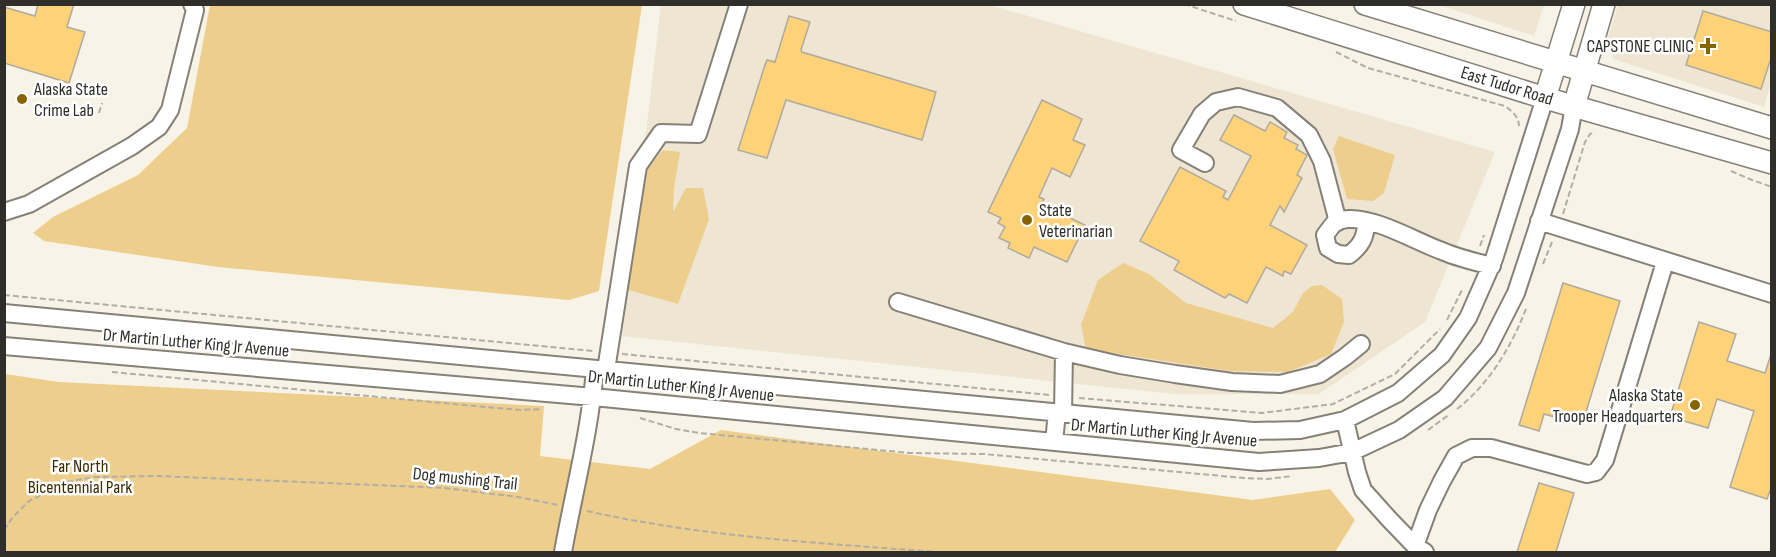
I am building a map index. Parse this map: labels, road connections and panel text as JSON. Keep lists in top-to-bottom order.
{
  "streets": {
    "main road": ["East Tudor Road"],
    "street": ["Dr Martin Luther King Jr Avenue"],
    "path": ["Dog mushing Trail"]
  },
  "crossings": [
    ["East Tudor Road", "Dr Martin Luther King Jr Avenue"]
  ],
  "parks": ["Far North Bicentennial Park"],
  "places": {
    "health": ["CAPSTONE CLINIC"],
    "other": ["Alaska State Crime Lab", "State Veterinarian", "Alaska State Trooper Headquarters"]
  }
}
